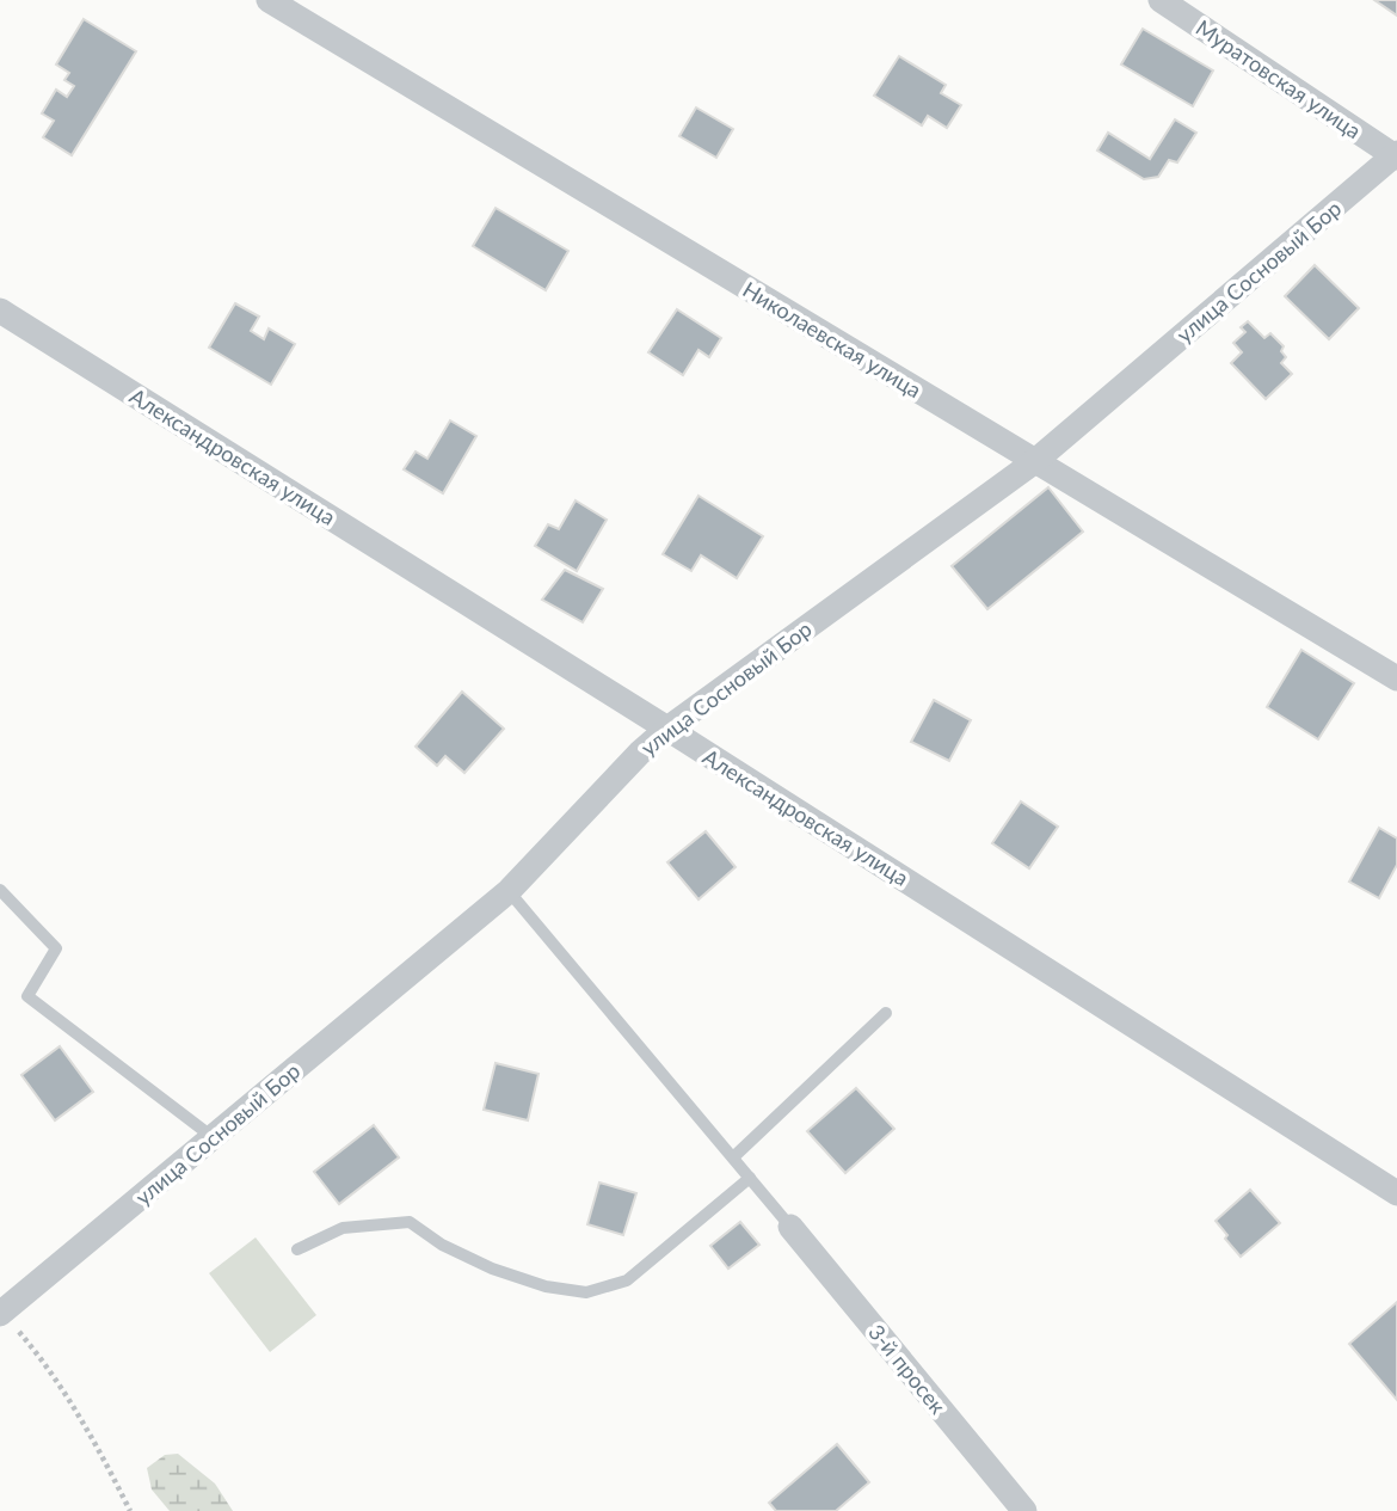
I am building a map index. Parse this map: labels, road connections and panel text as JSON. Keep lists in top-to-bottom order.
{
  "streets": {
    "street": [
      "Муратовская улица",
      "улица Сосновый Бор",
      "Николаевская улица",
      "Александровская улица",
      "3-й просек"
    ]
  },
  "crossings": [
    ["Муратовская улица", "улица Сосновый Бор"],
    ["улица Сосновый Бор", "Николаевская улица"],
    ["улица Сосновый Бор", "Александровская улица"]
  ]
}
